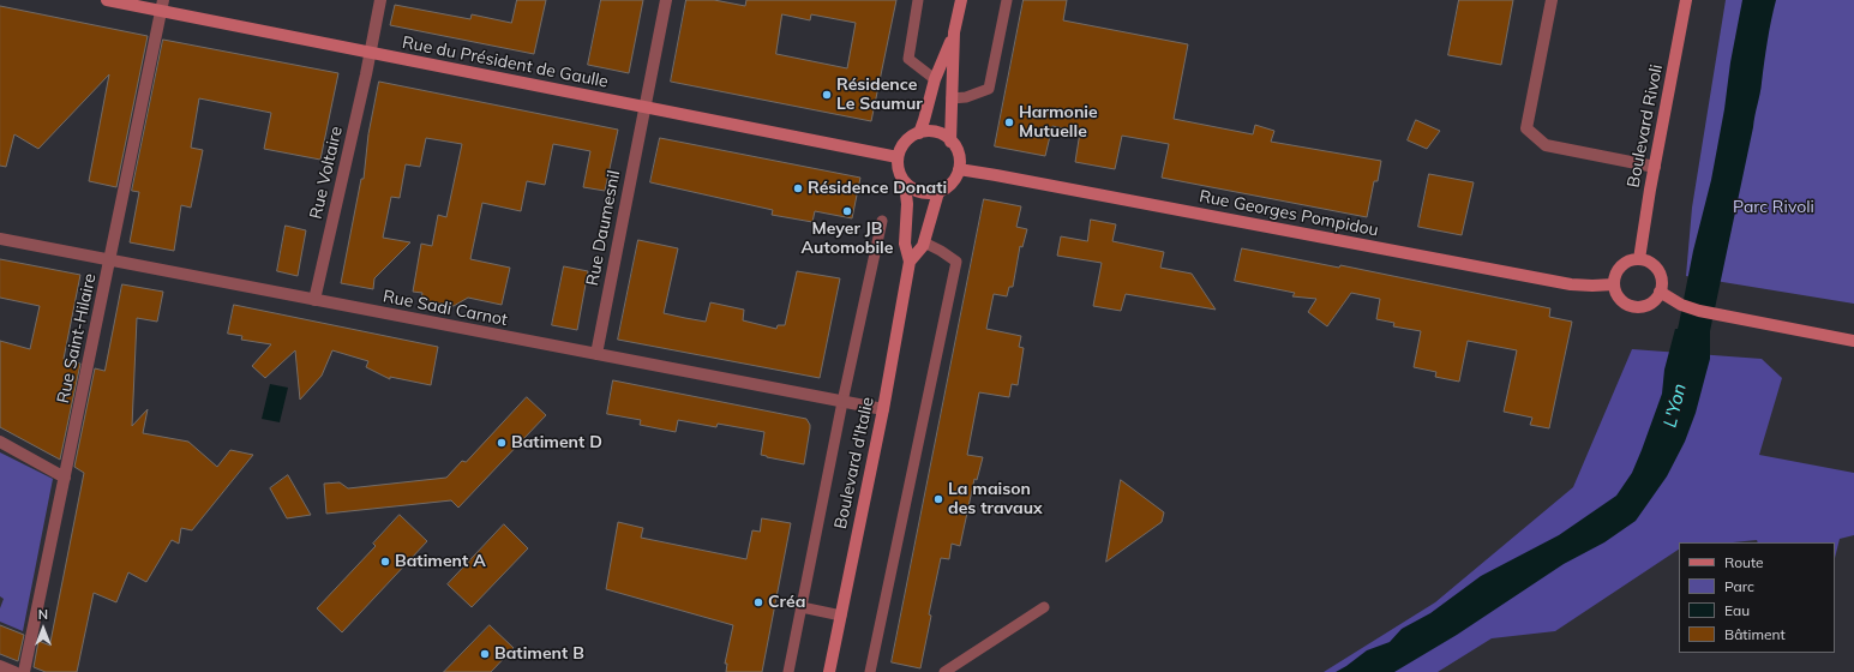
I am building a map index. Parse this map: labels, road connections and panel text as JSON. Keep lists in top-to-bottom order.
{
  "streets": {
    "main road": [
      "Rue du Président de Gaulle",
      "Boulevard Rivoli",
      "Rue Georges Pompidou",
      "Boulevard d'Italie"
    ],
    "street": [
      "Rue Voltaire",
      "Rue Daumesnil",
      "Rue Sadi Carnot",
      "Rue Saint-Hilaire"
    ]
  },
  "crossings": [
    ["Rue du Président de Gaulle", "Rue Voltaire"],
    ["Rue du Président de Gaulle", "Rue Georges Pompidou"],
    ["Rue du Président de Gaulle", "Rue Daumesnil"],
    ["Rue du Président de Gaulle", "Rue Saint-Hilaire"],
    ["Rue du Président de Gaulle", "Boulevard d'Italie"],
    ["Boulevard Rivoli", "Rue Georges Pompidou"],
    ["Rue Voltaire", "Rue Sadi Carnot"],
    ["Rue Georges Pompidou", "Boulevard d'Italie"],
    ["Rue Daumesnil", "Rue Sadi Carnot"],
    ["Rue Sadi Carnot", "Rue Saint-Hilaire"],
    ["Rue Sadi Carnot", "Boulevard d'Italie"]
  ],
  "water": ["L'Yon"],
  "parks": ["Parc Rivoli"],
  "places": [
    "Résidence Le Saumur",
    "Harmonie Mutuelle",
    "Résidence Donati",
    "Meyer JB Automobile",
    "Batiment D",
    "La maison des travaux",
    "Batiment A",
    "Créa",
    "Batiment B"
  ],
  "legend": [
    "Route",
    "Parc",
    "Eau",
    "Bâtiment"
  ],
  "north": "top"
}
